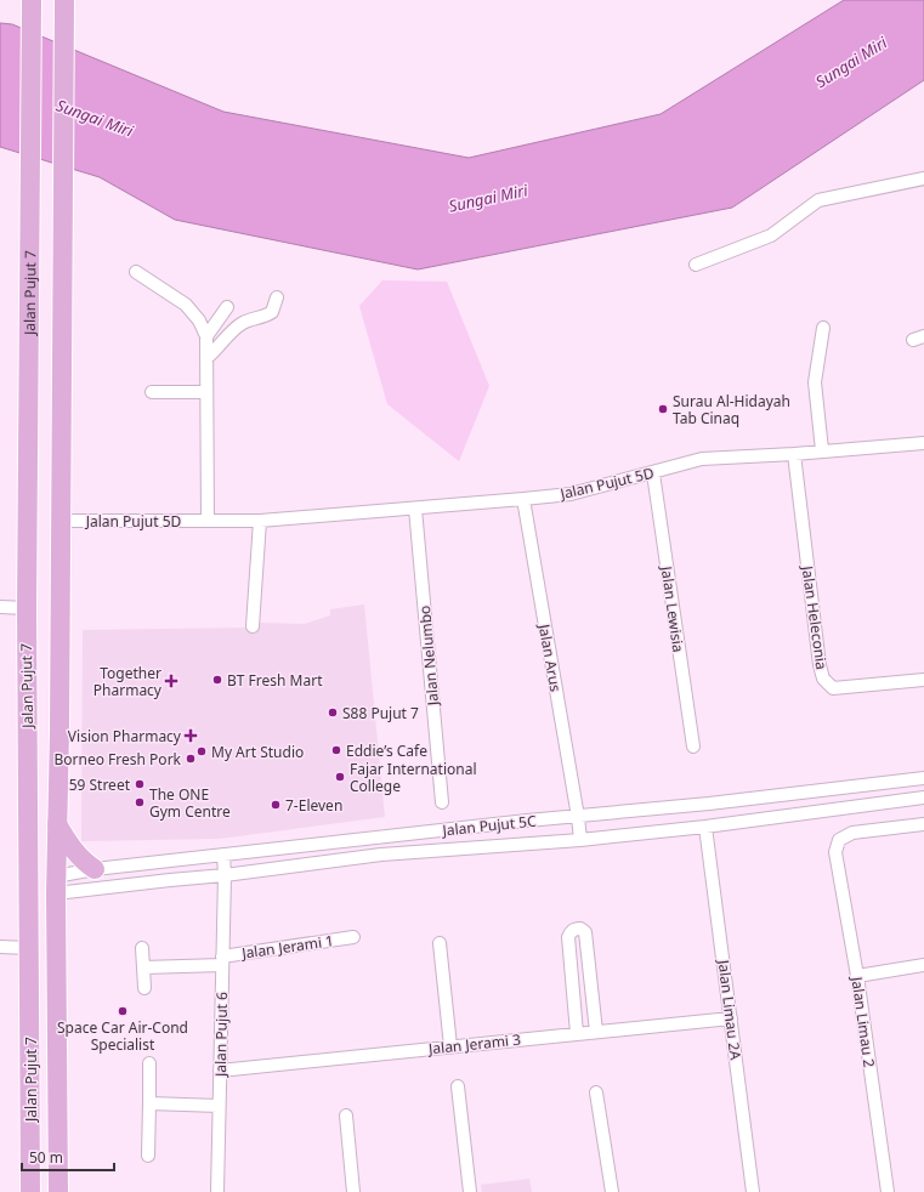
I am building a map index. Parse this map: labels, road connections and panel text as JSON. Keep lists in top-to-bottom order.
{
  "streets": {
    "main road": ["Jalan Pujut 7"],
    "street": [
      "Jalan Pujut 5D",
      "Jalan Lewisia",
      "Jalan Heleconia",
      "Jalan Nelumbo",
      "Jalan Arus",
      "Jalan Pujut 5C",
      "Jalan Jerami 1",
      "Jalan Limau 2A",
      "Jalan Limau 2",
      "Jalan Pujut 6",
      "Jalan Jerami 3"
    ]
  },
  "crossings": [
    ["Jalan Pujut 7", "Jalan Pujut 5D"],
    ["Jalan Pujut 7", "Jalan Pujut 5C"],
    ["Jalan Pujut 5D", "Jalan Lewisia"],
    ["Jalan Pujut 5D", "Jalan Heleconia"],
    ["Jalan Pujut 5D", "Jalan Nelumbo"],
    ["Jalan Pujut 5D", "Jalan Arus"],
    ["Jalan Arus", "Jalan Pujut 5C"],
    ["Jalan Pujut 5C", "Jalan Limau 2A"],
    ["Jalan Pujut 5C", "Jalan Pujut 6"],
    ["Jalan Jerami 1", "Jalan Pujut 6"],
    ["Jalan Limau 2A", "Jalan Jerami 3"],
    ["Jalan Pujut 6", "Jalan Jerami 3"]
  ],
  "water": ["Sungai Miri"],
  "places": {
    "other": [
      "Surau Al-Hidayah Tab Cinaq",
      "BT Fresh Mart",
      "S88 Pujut 7",
      "Eddie’s Cafe",
      "My Art Studio",
      "Borneo Fresh Pork",
      "Fajar International College",
      "59 Street",
      "The ONE Gym Centre",
      "7-Eleven",
      "Space Car Air-Cond Specialist"
    ],
    "health": ["Together Pharmacy", "Vision Pharmacy"]
  },
  "scale_bar": "50 m"
}
